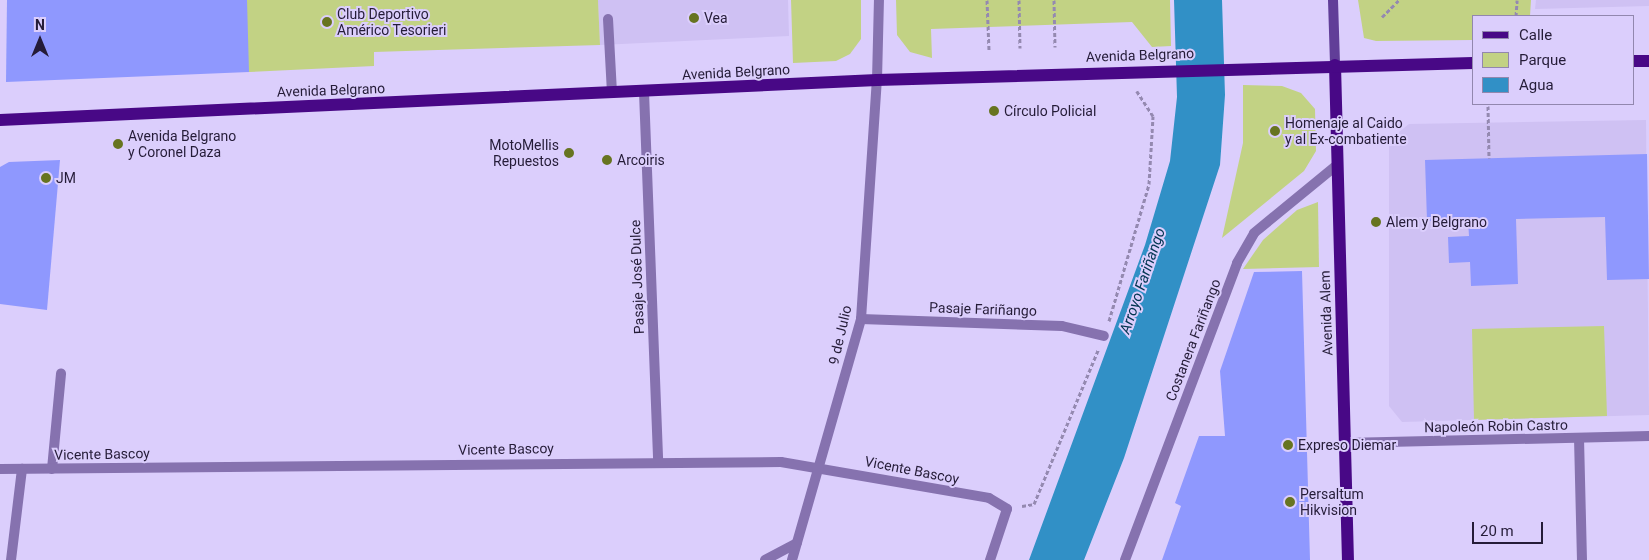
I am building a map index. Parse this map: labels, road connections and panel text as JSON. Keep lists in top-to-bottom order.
{
  "streets": {
    "main road": ["Avenida Belgrano", "Avenida Alem"],
    "street": [
      "Pasaje José Dulce",
      "Pasaje Fariñango",
      "9 de Julio",
      "Costanera Fariñango",
      "Napoleón Robin Castro",
      "Vicente Bascoy"
    ]
  },
  "crossings": [
    ["Avenida Belgrano", "Pasaje José Dulce"],
    ["Avenida Belgrano", "Avenida Alem"],
    ["Avenida Belgrano", "9 de Julio"],
    ["Pasaje José Dulce", "Vicente Bascoy"],
    ["Pasaje Fariñango", "9 de Julio"],
    ["Avenida Alem", "Costanera Fariñango"],
    ["Avenida Alem", "Napoleón Robin Castro"],
    ["9 de Julio", "Vicente Bascoy"]
  ],
  "water": ["Arroyo Fariñango"],
  "places": [
    "Vea",
    "Club Deportivo Américo Tesorieri",
    "Círculo Policial",
    "Homenaje al Caido y al Ex-combatiente",
    "Avenida Belgrano y Coronel Daza",
    "MotoMellis Repuestos",
    "Arcoiris",
    "JM",
    "Alem y Belgrano",
    "Expreso Diemar",
    "Persaltum Hikvision"
  ],
  "legend": ["Calle", "Parque", "Agua"],
  "scale_bar": "20 m",
  "north": "top"
}
